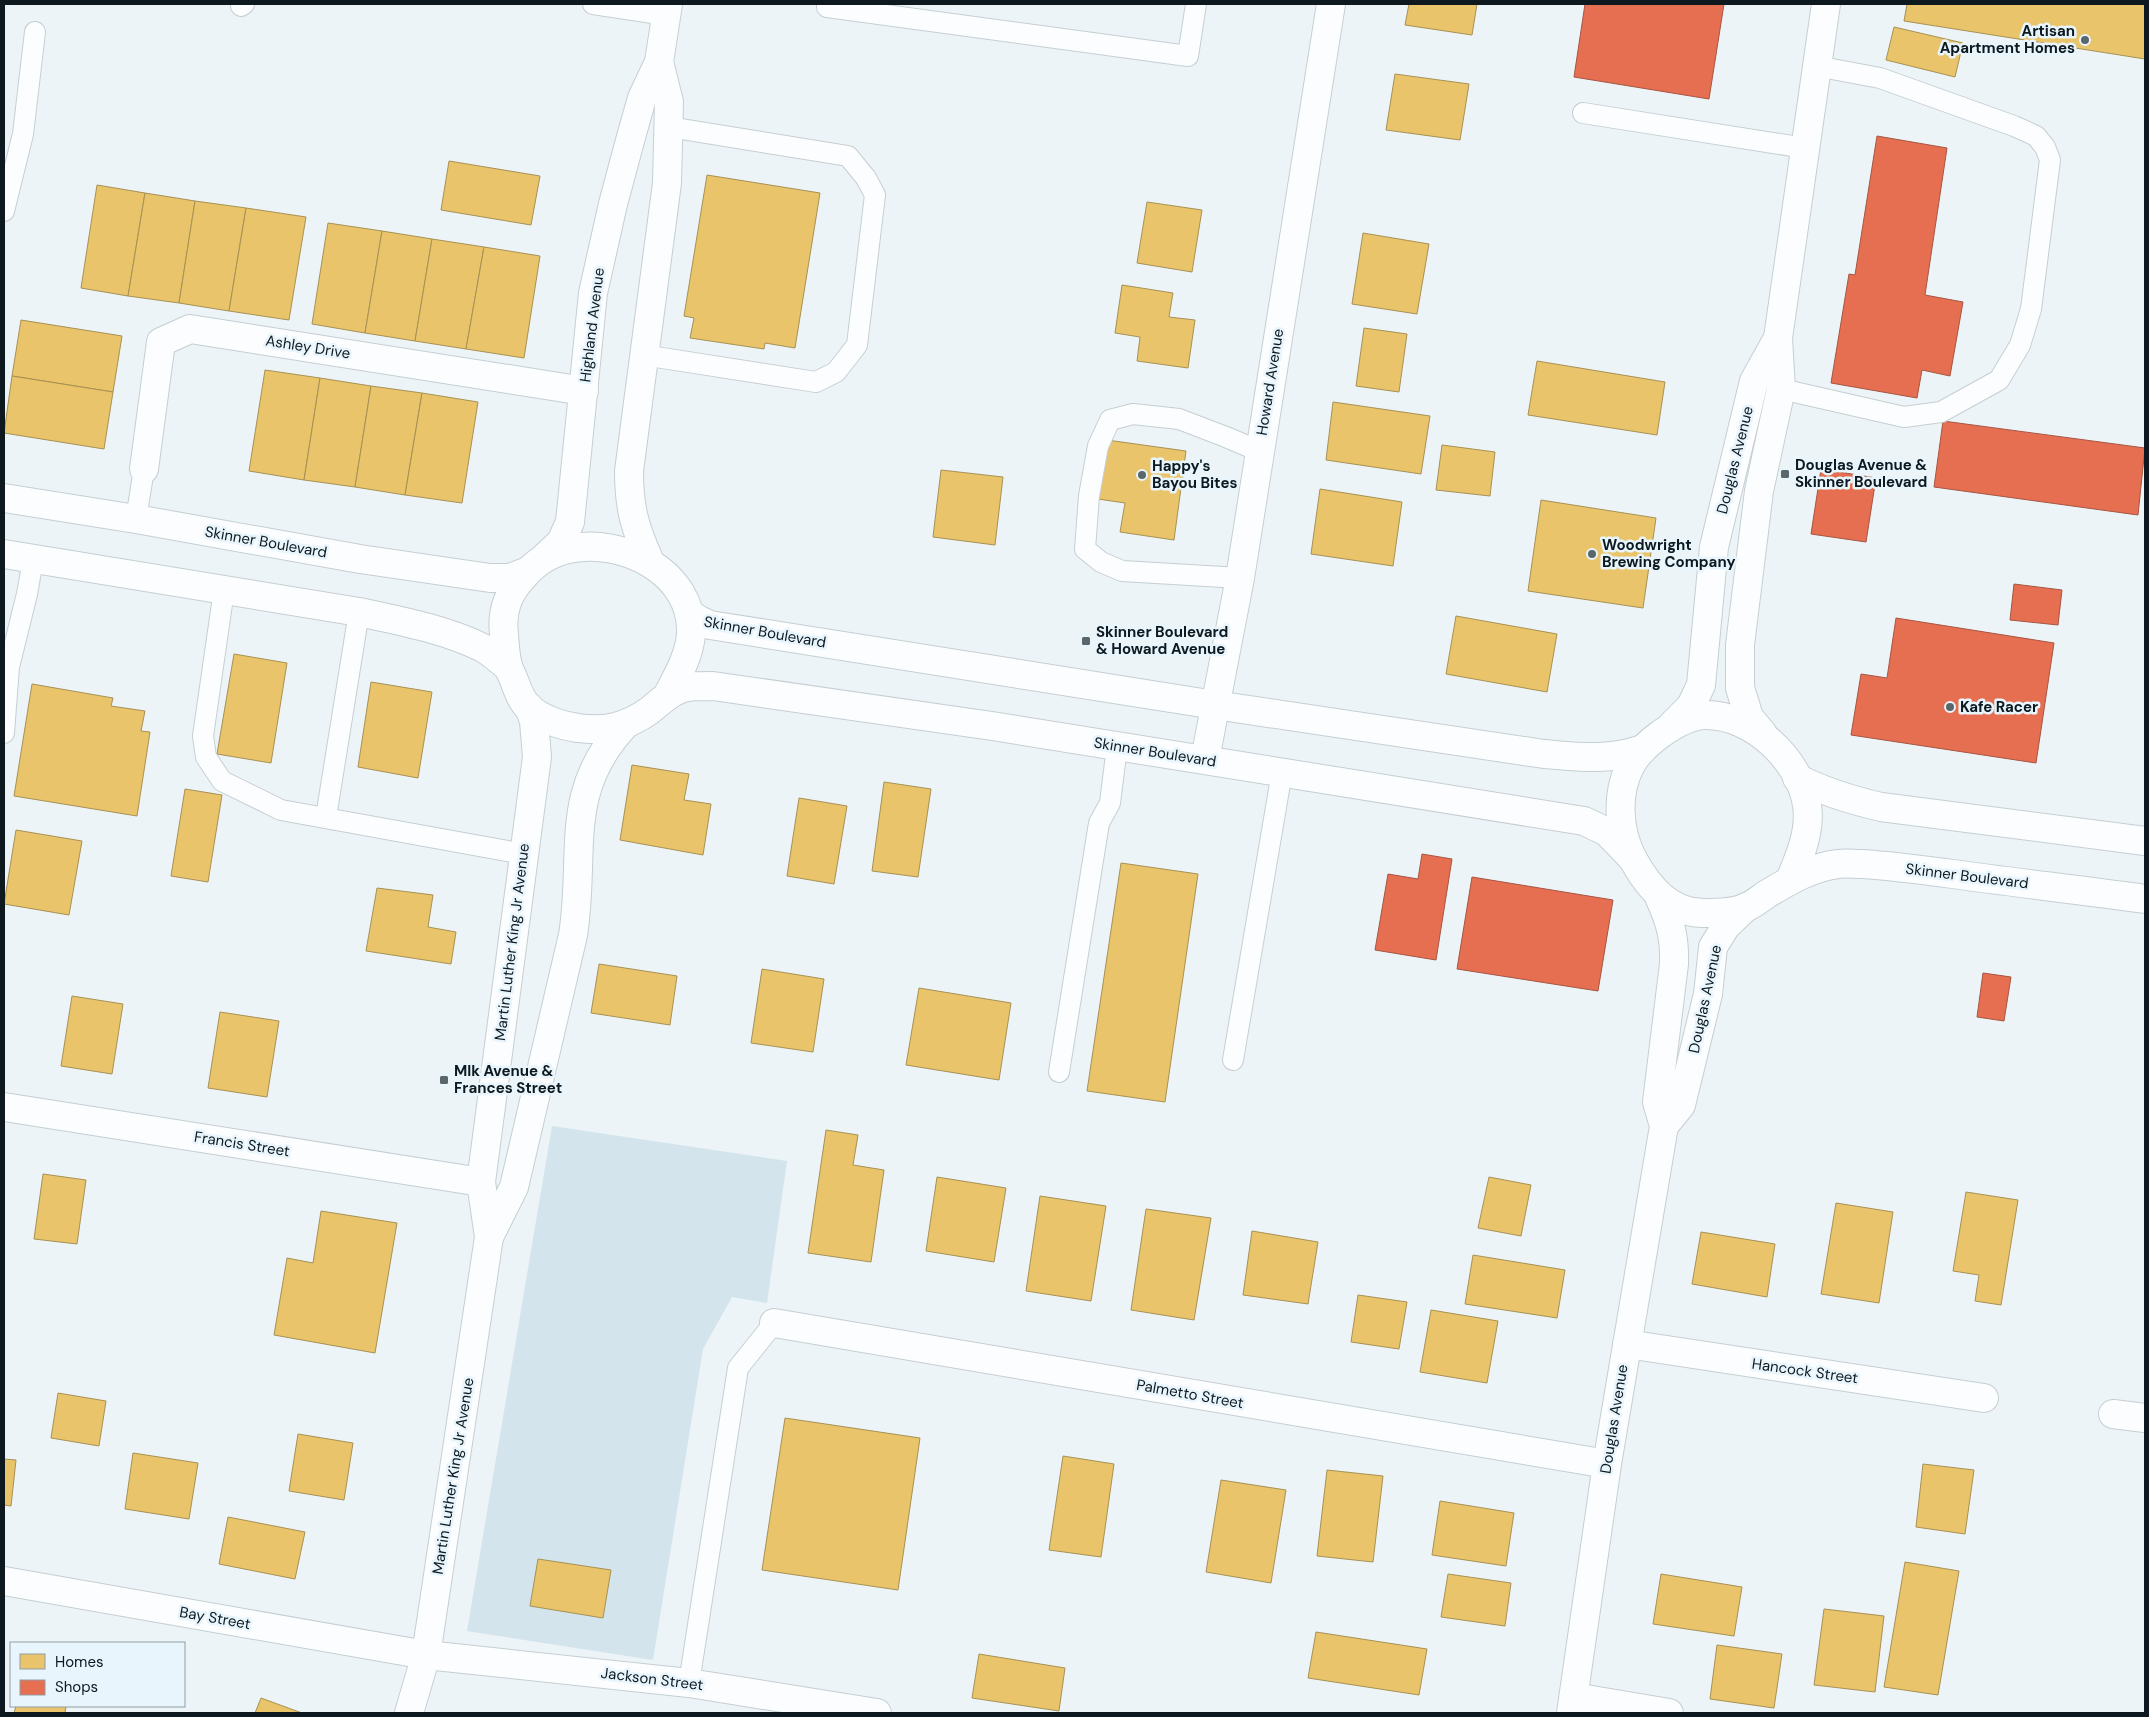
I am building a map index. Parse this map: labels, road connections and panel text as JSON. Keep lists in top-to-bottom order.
{
  "streets": {
    "street": [
      "Highland Avenue",
      "Ashley Drive",
      "Howard Avenue",
      "Douglas Avenue",
      "Skinner Boulevard",
      "Martin Luther King Jr Avenue",
      "Francis Street",
      "Hancock Street",
      "Palmetto Street",
      "Bay Street",
      "Jackson Street"
    ]
  },
  "crossings": [
    ["Highland Avenue", "Ashley Drive"],
    ["Highland Avenue", "Skinner Boulevard"],
    ["Howard Avenue", "Skinner Boulevard"],
    ["Douglas Avenue", "Skinner Boulevard"],
    ["Douglas Avenue", "Hancock Street"],
    ["Douglas Avenue", "Palmetto Street"],
    ["Skinner Boulevard", "Martin Luther King Jr Avenue"],
    ["Martin Luther King Jr Avenue", "Francis Street"],
    ["Martin Luther King Jr Avenue", "Bay Street"],
    ["Martin Luther King Jr Avenue", "Jackson Street"],
    ["Bay Street", "Jackson Street"]
  ],
  "places": {
    "other": [
      "Artisan Apartment Homes",
      "Happy's Bayou Bites",
      "Woodwright Brewing Company",
      "Kafe Racer"
    ],
    "transit": ["Douglas Avenue & Skinner Boulevard", "Skinner Boulevard & Howard Avenue", "Mlk Avenue & Frances Street"]
  },
  "legend": ["Homes", "Shops"]
}
